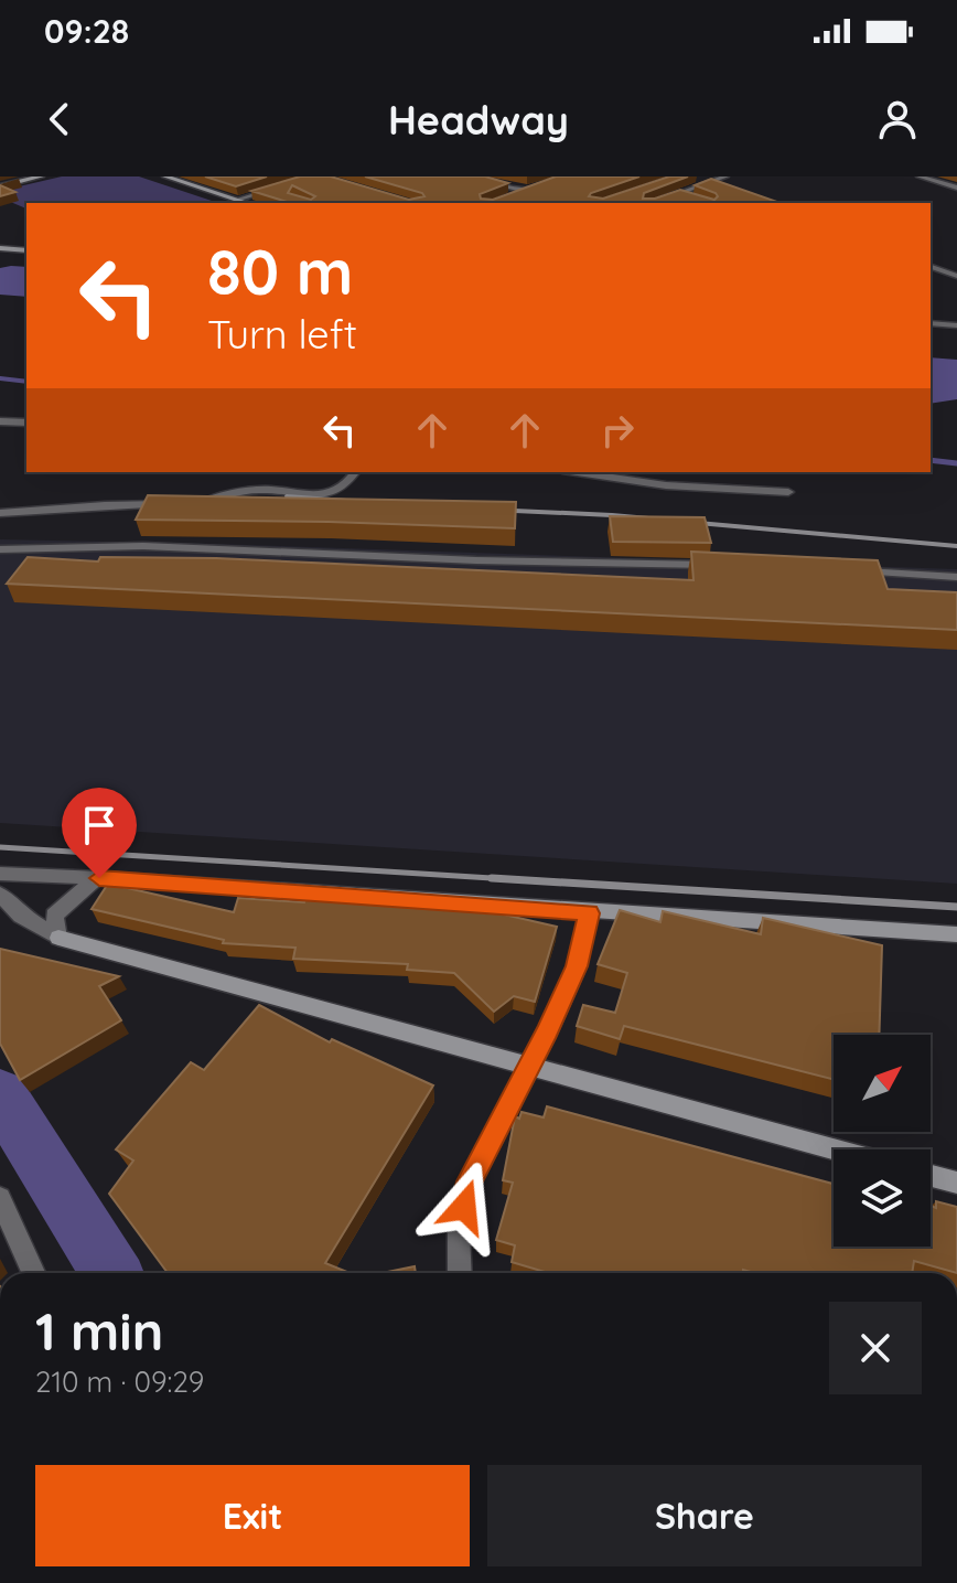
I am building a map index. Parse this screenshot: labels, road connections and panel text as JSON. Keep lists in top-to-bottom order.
{
  "north": "top right",
  "page": {
    "status": "09:28",
    "header": "Headway",
    "turn": ["80 m", "Turn left"],
    "heading": ["1 min", "210 m · 09:29"],
    "buttons": ["Exit", "Share"]
  }
}
